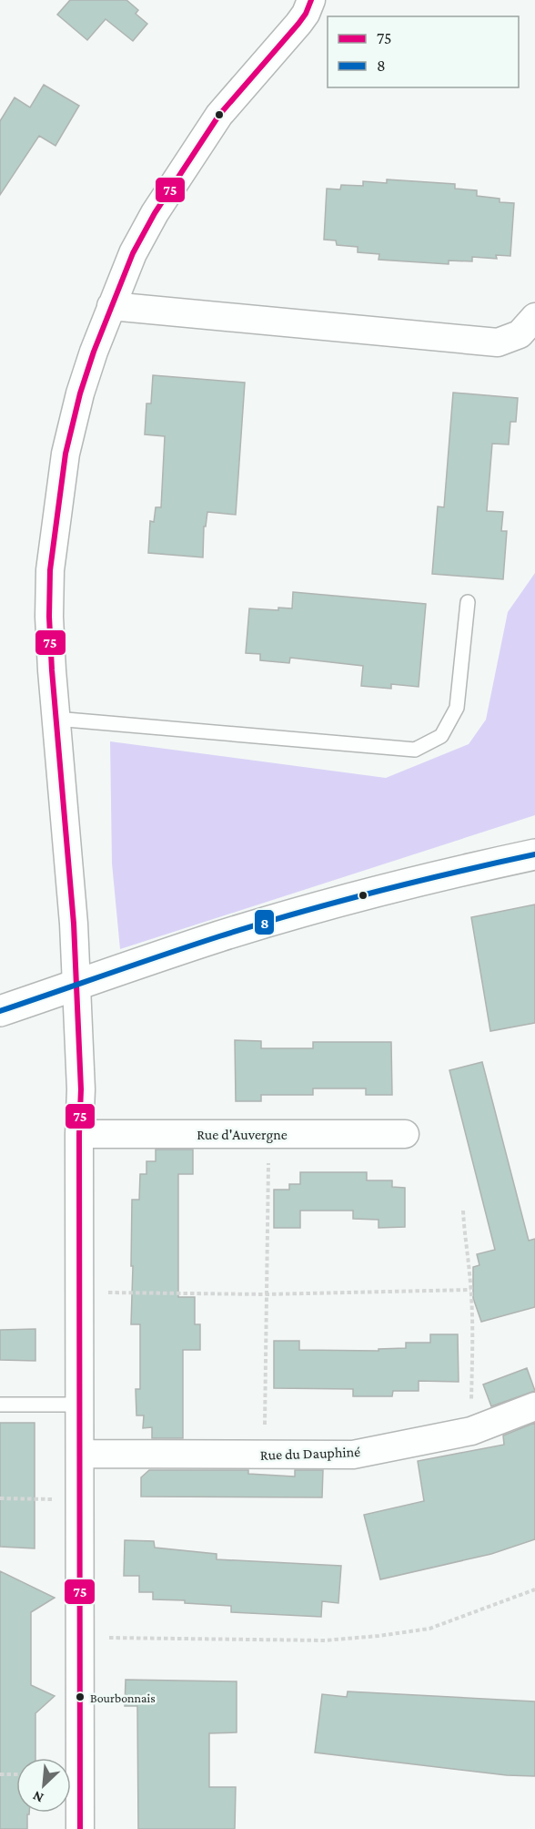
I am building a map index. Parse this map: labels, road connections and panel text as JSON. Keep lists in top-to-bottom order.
{
  "streets": {
    "street": ["Rue d'Auvergne", "Rue du Dauphiné"]
  },
  "places": ["Bourbonnais"],
  "lines": ["transit line 75", "transit line 8"],
  "legend": ["75", "8"],
  "north": "bottom left"
}
